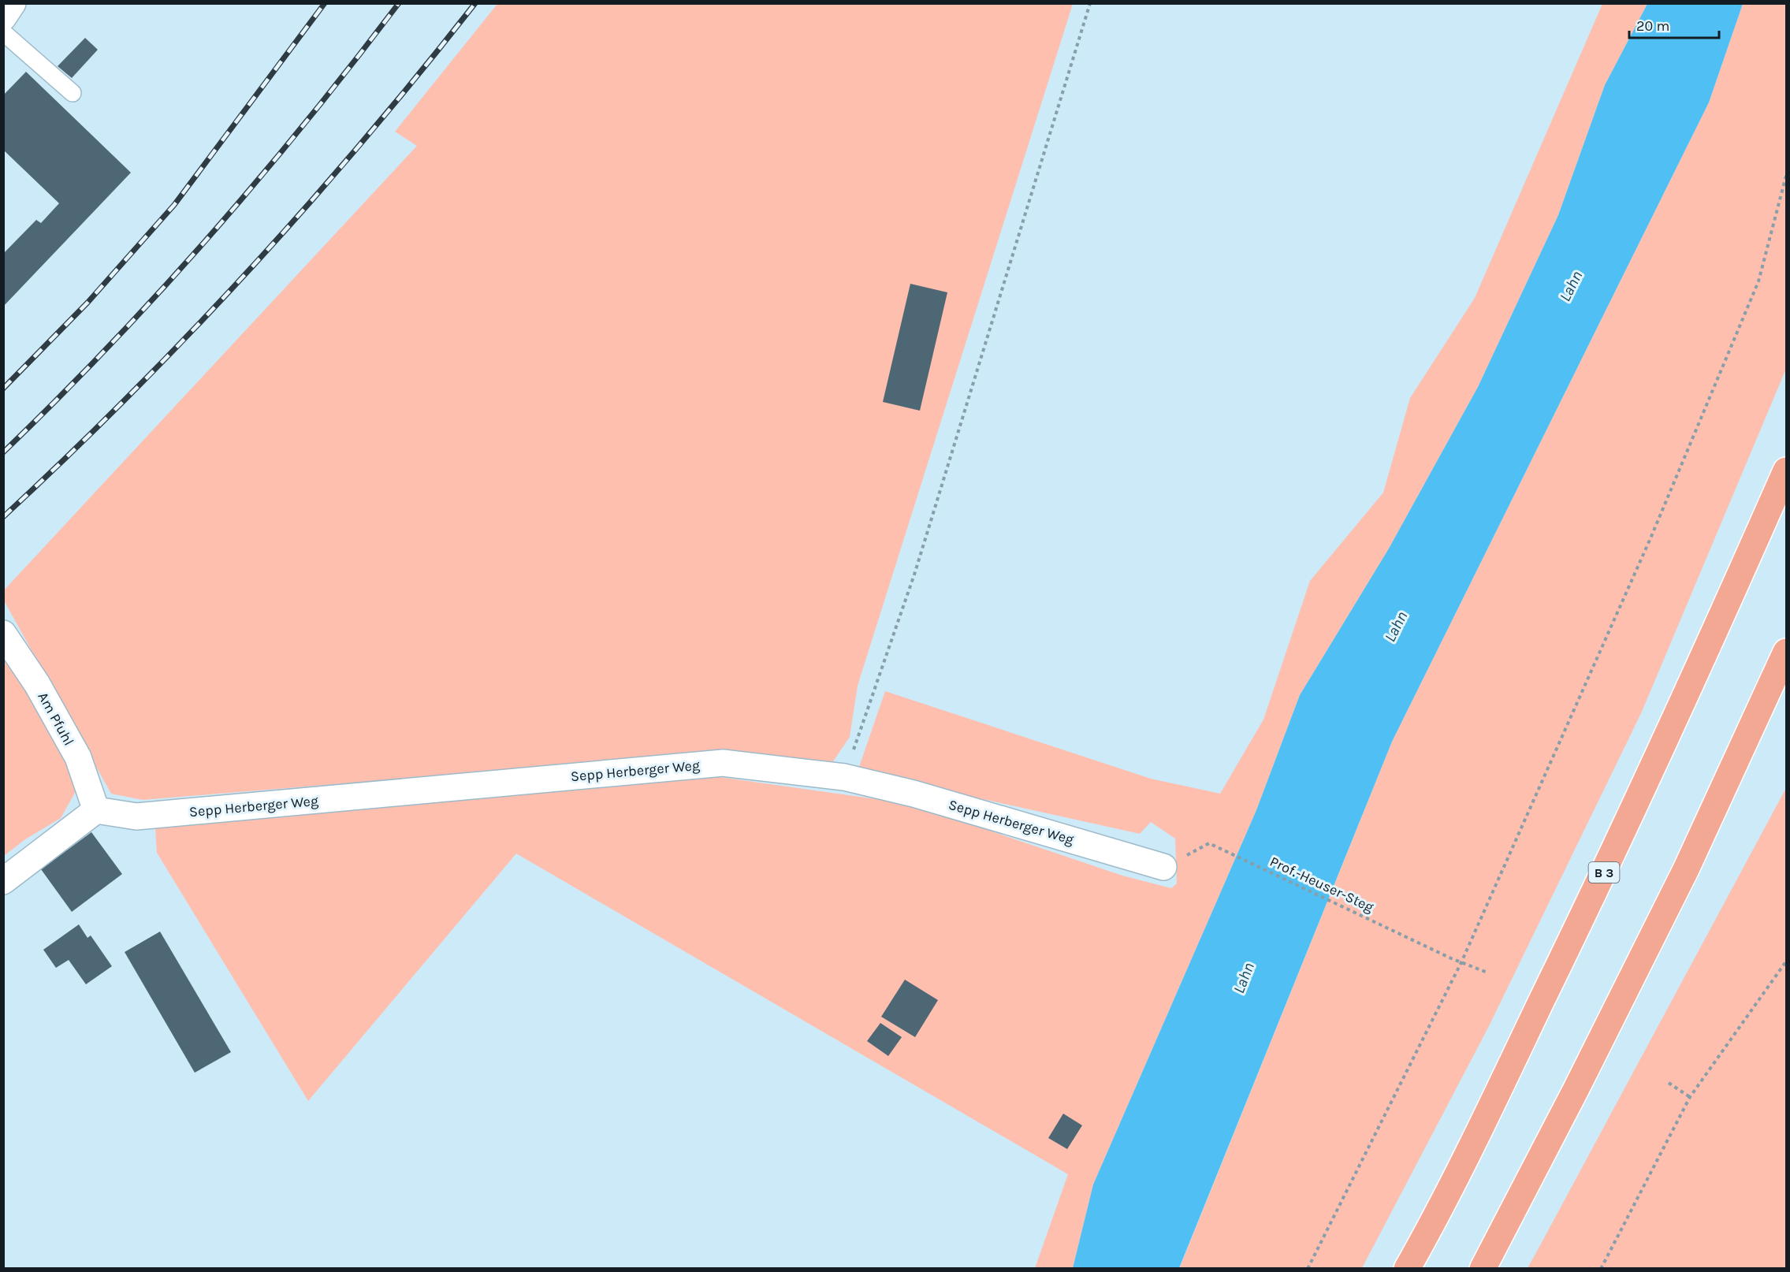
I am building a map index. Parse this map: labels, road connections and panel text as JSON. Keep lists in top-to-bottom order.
{
  "streets": {
    "highway": ["B 3"],
    "street": ["Am Pfuhl", "Sepp Herberger Weg"],
    "path": ["Prof.-Heuser-Steg"]
  },
  "crossings": [
    ["Am Pfuhl", "Sepp Herberger Weg"]
  ],
  "water": ["Lahn"],
  "scale_bar": "20 m"
}
